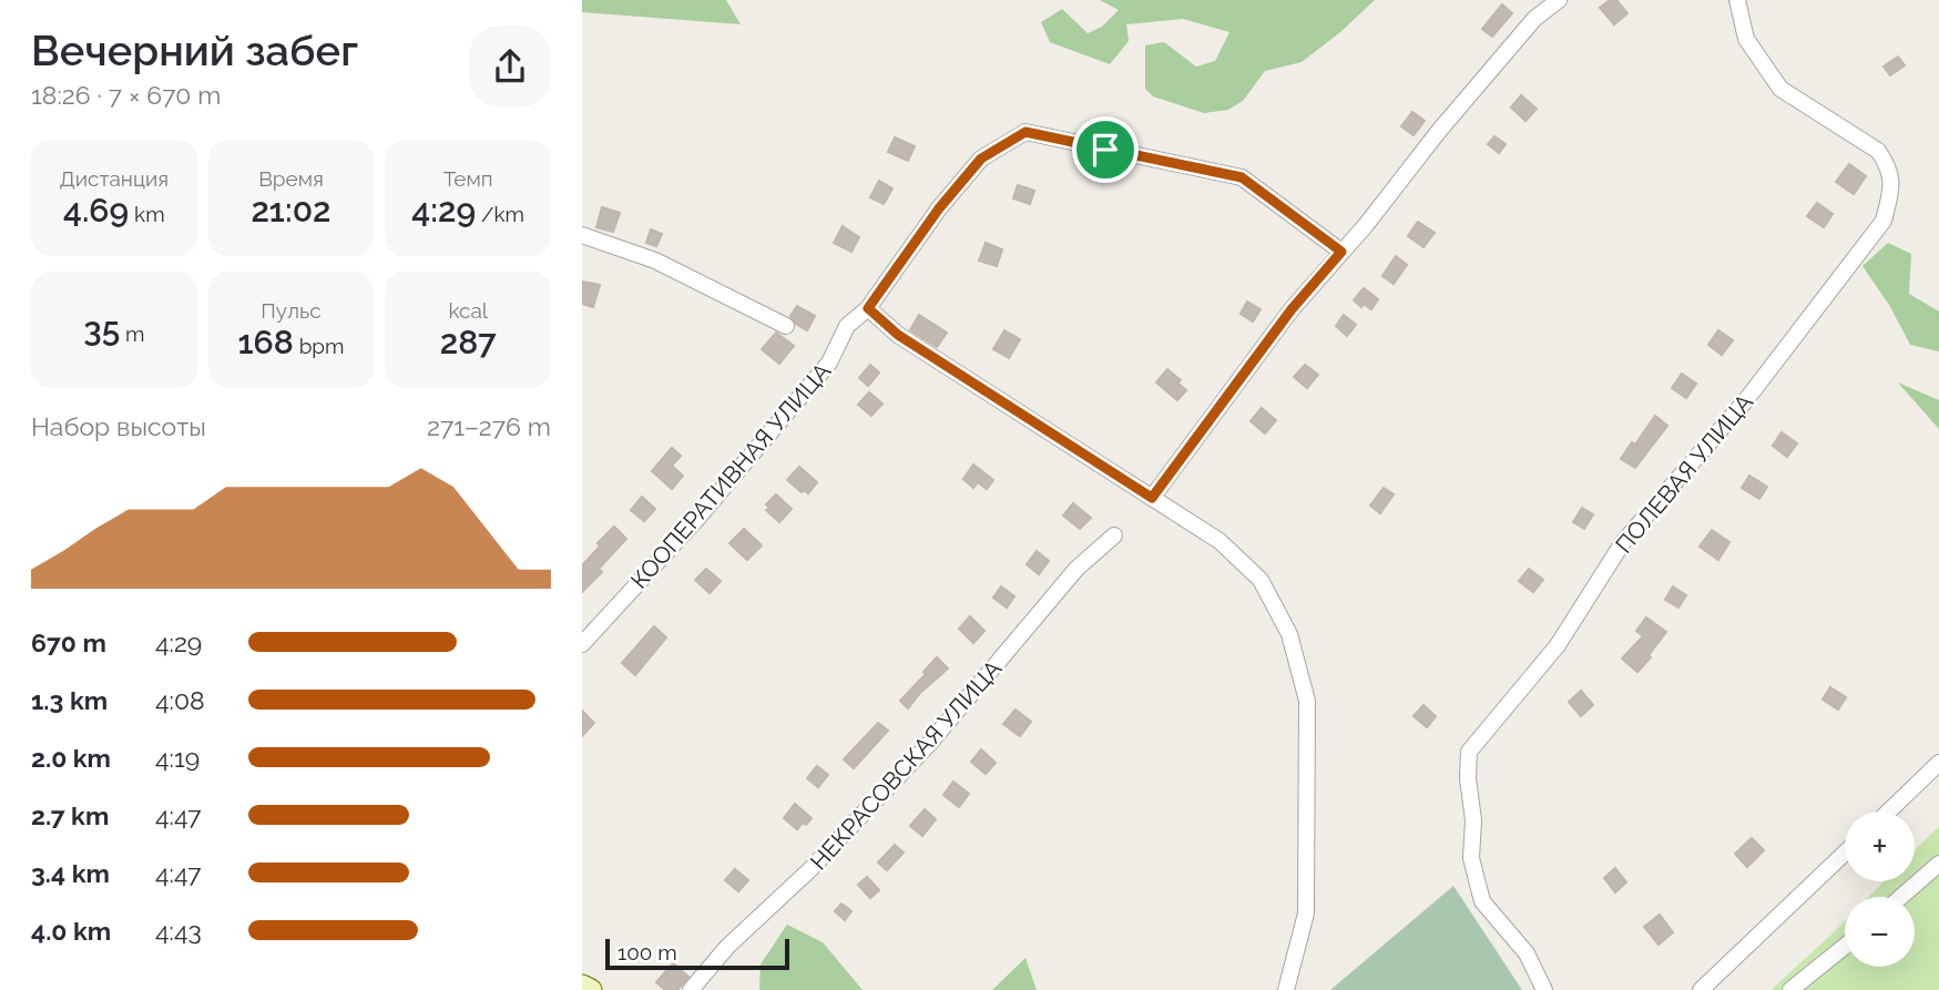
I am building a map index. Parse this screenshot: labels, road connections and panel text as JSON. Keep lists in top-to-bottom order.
{
  "streets": {
    "street": ["ПОЛЕВАЯ УЛИЦА", "КООПЕРАТИВНАЯ УЛИЦА", "НЕКРАСОВСКАЯ УЛИЦА"]
  },
  "scale_bar": "100 m",
  "page": {
    "heading": ["Вечерний забег", "18:26 · 7 × 670 m"],
    "stats": [
      ["Дистанция", "4.69 km"],
      ["Время", "21:02"],
      ["Темп", "4:29 /km"],
      ["35 m"],
      ["Пульс", "168 bpm"],
      ["kcal", "287"]
    ],
    "chart": ["Набор высоты", "271–276 m"],
    "list": [
      {
        "name": "670 m",
        "note": "4:29"
      },
      {
        "name": "1.3 km",
        "note": "4:08"
      },
      {
        "name": "2.0 km",
        "note": "4:19"
      },
      {
        "name": "2.7 km",
        "note": "4:47"
      },
      {
        "name": "3.4 km",
        "note": "4:47"
      },
      {
        "name": "4.0 km",
        "note": "4:43"
      }
    ],
    "map_buttons": ["+", "−"],
    "scale": "100 m"
  }
}
